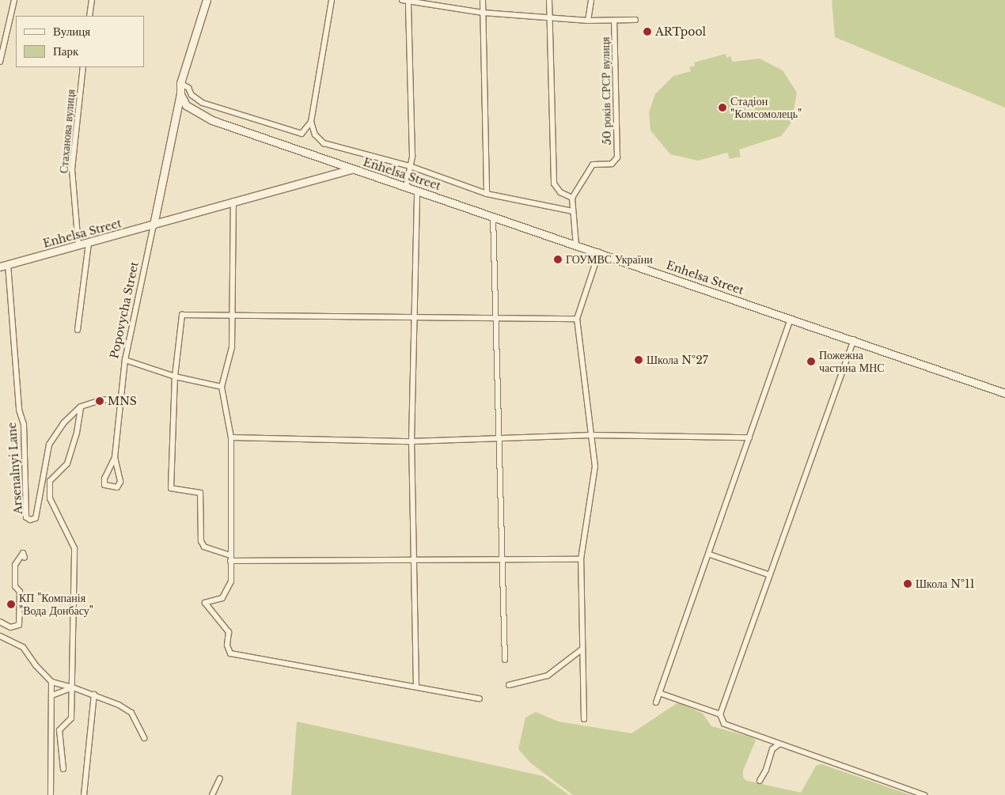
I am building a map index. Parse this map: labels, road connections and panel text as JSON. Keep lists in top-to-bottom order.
{
  "streets": {
    "street": [
      "50 років СРСР вулиця",
      "Стаханова вулиця",
      "Enhelsa Street",
      "Popovycha Street",
      "Arsenalnyi Lane"
    ]
  },
  "crossings": [
    ["Стаханова вулиця", "Enhelsa Street"],
    ["Enhelsa Street", "Popovycha Street"],
    ["Enhelsa Street", "Arsenalnyi Lane"]
  ],
  "places": [
    "ARTpool",
    "Стадіон \"Комсомолець\"",
    "ГОУМВС України",
    "Школа №27",
    "Пожежна частина МНС",
    "MNS",
    "Школа №11",
    "КП \"Компанія \"Вода Донбасу\""
  ],
  "legend": ["Вулиця", "Парк"]
}
